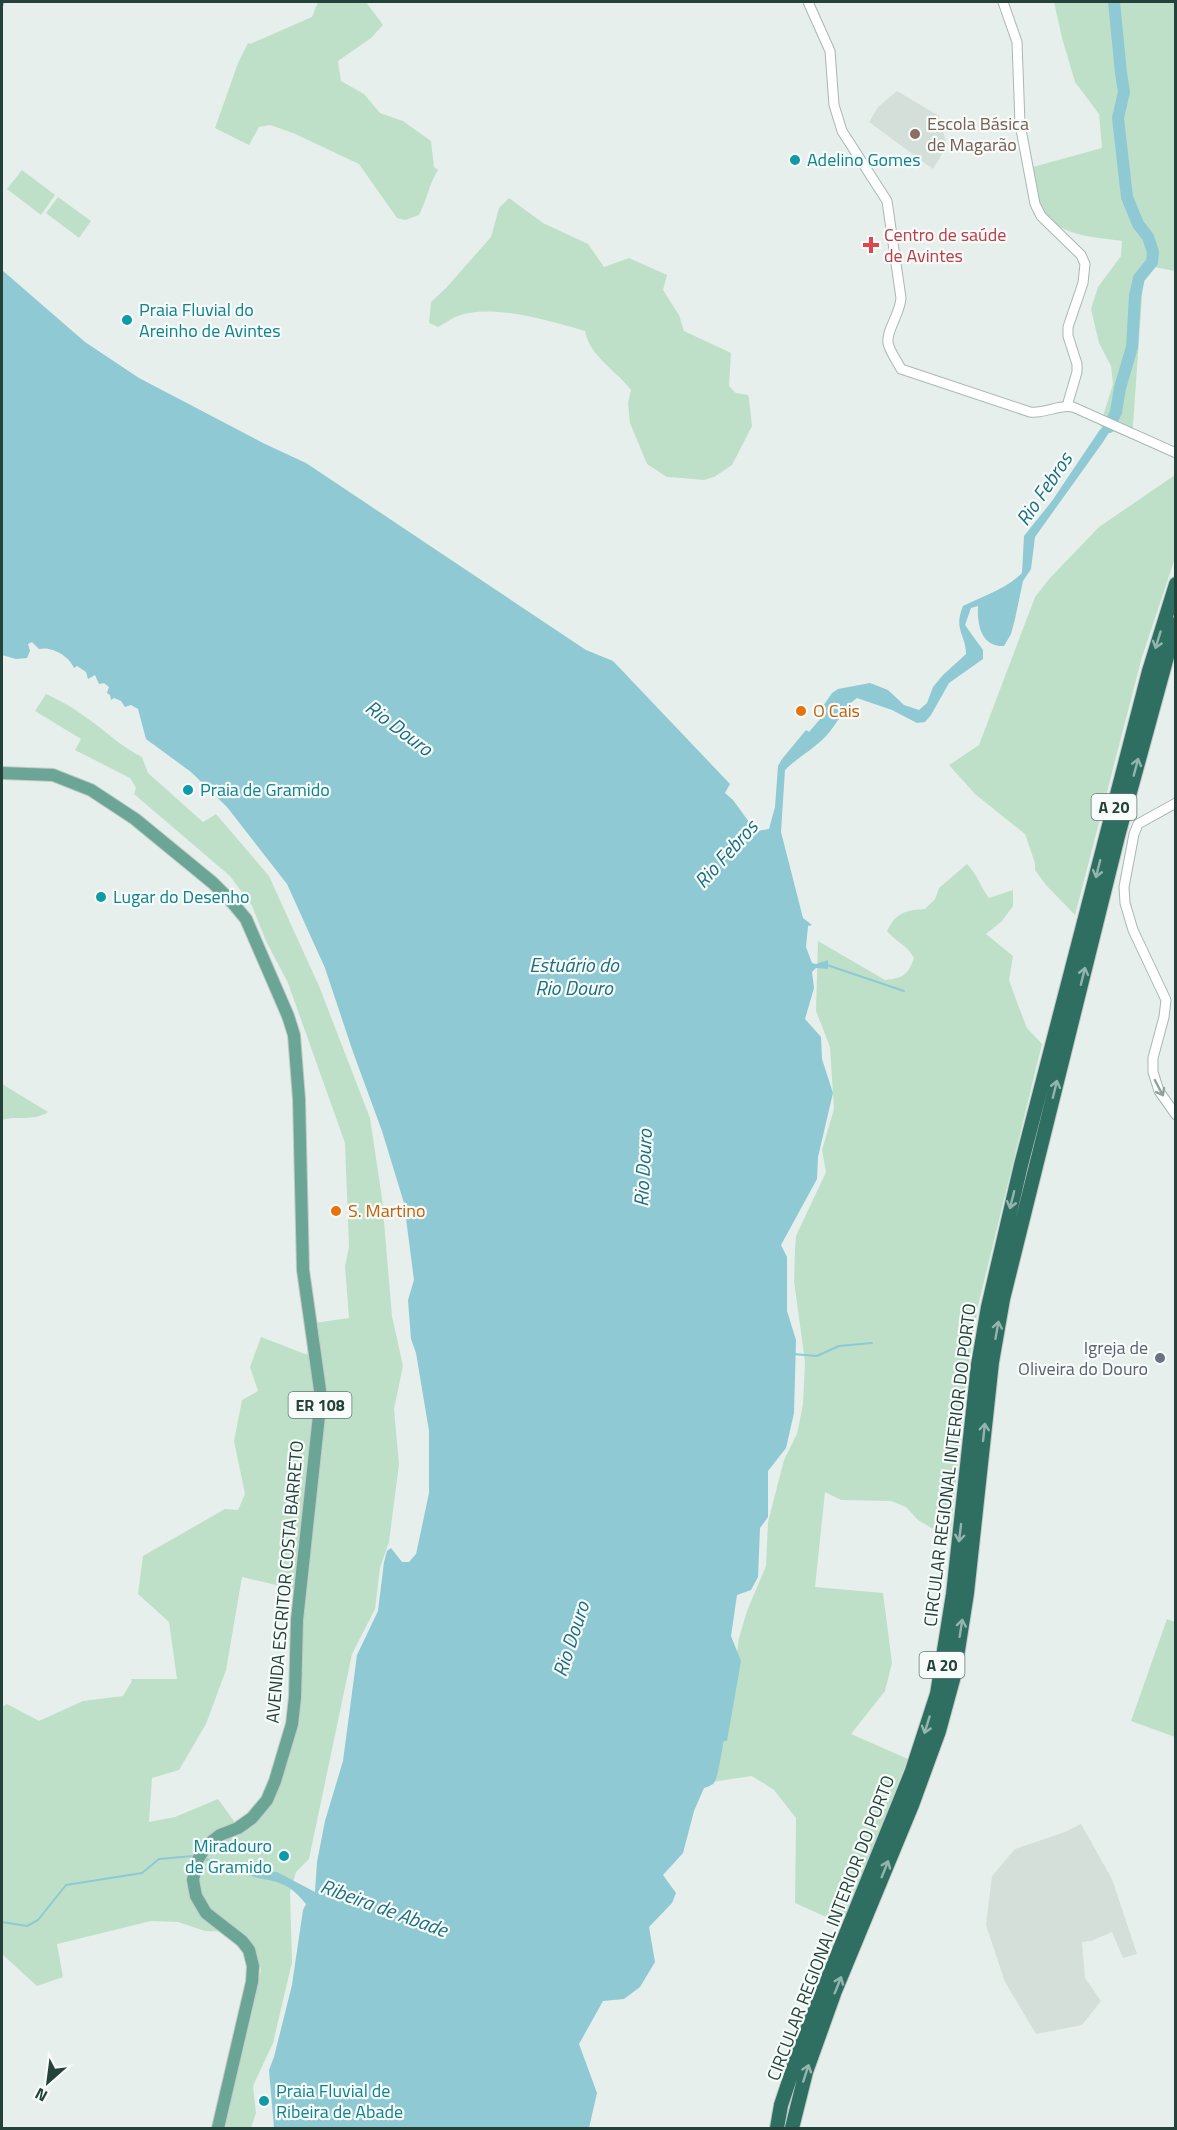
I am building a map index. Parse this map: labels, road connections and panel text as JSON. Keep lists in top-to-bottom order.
{
  "streets": {
    "highway": ["A 20", "CIRCULAR REGIONAL INTERIOR DO PORTO"],
    "main road": ["ER 108", "AVENIDA ESCRITOR COSTA BARRETO"]
  },
  "water": [
    "Rio Febros",
    "Rio Douro",
    "Estuário do Rio Douro",
    "Ribeira de Abade"
  ],
  "places": {
    "other": [
      "Escola Básica de Magarão",
      "Adelino Gomes",
      "Praia Fluvial do Areinho de Avintes",
      "O Cais",
      "Praia de Gramido",
      "Lugar do Desenho",
      "S. Martino",
      "Igreja de Oliveira do Douro",
      "Miradouro de Gramido",
      "Praia Fluvial de Ribeira de Abade"
    ],
    "health": ["Centro de saúde de Avintes"]
  },
  "north": "bottom left"
}
